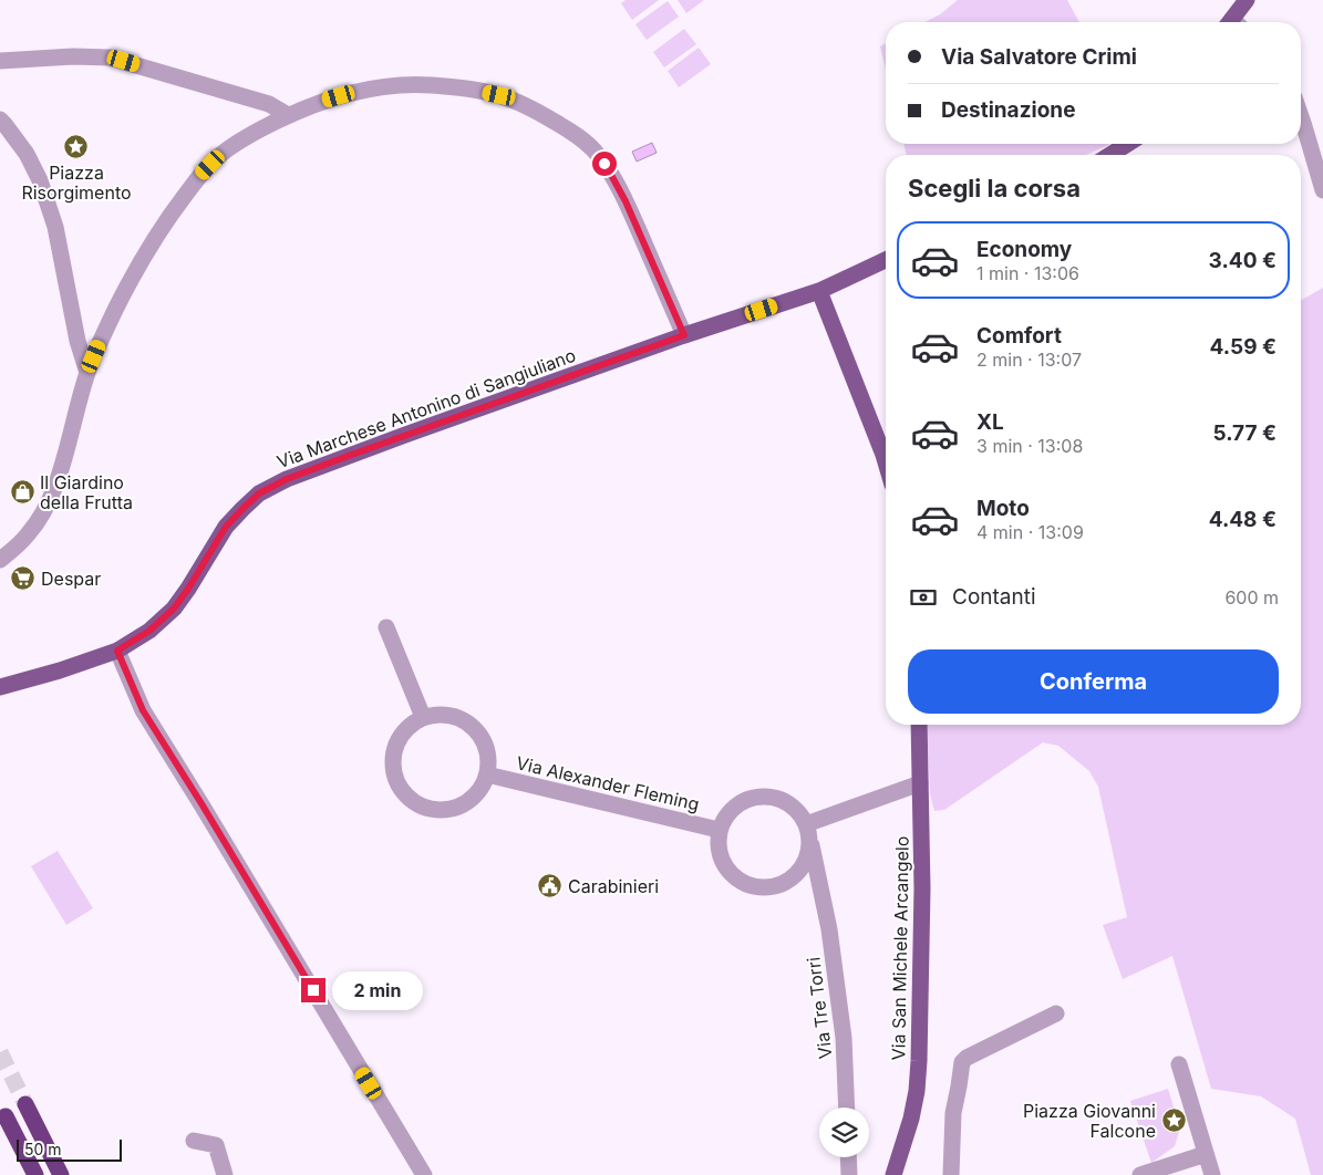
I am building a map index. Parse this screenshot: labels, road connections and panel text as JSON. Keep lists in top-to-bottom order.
{
  "streets": {
    "main road": ["Via Marchese Antonino di Sangiuliano", "Via San Michele Arcangelo"],
    "street": ["Via Alexander Fleming", "Via Tre Torri"]
  },
  "crossings": [
    ["Via Alexander Fleming", "Via Tre Torri"]
  ],
  "places": {
    "place": ["Piazza Risorgimento", "Piazza Giovanni Falcone"],
    "shop": ["Il Giardino della Frutta"],
    "supermarket": ["Despar"],
    "public building": ["Carabinieri"]
  },
  "scale_bar": "50 m",
  "page": {
    "banner": ["Via Salvatore Crimi", "Destinazione"],
    "heading": "Scegli la corsa",
    "list": [
      {
        "name": "Economy",
        "note": "1 min · 13:06",
        "value": "3.40 €"
      },
      {
        "name": "Comfort",
        "note": "2 min · 13:07",
        "value": "4.59 €"
      },
      {
        "name": "XL",
        "note": "3 min · 13:08",
        "value": "5.77 €"
      },
      {
        "name": "Moto",
        "note": "4 min · 13:09",
        "value": "4.48 €"
      }
    ],
    "pay": ["Contanti", "600 m"],
    "buttons": "Conferma",
    "bubble": "2 min",
    "scale": "50 m"
  }
}
